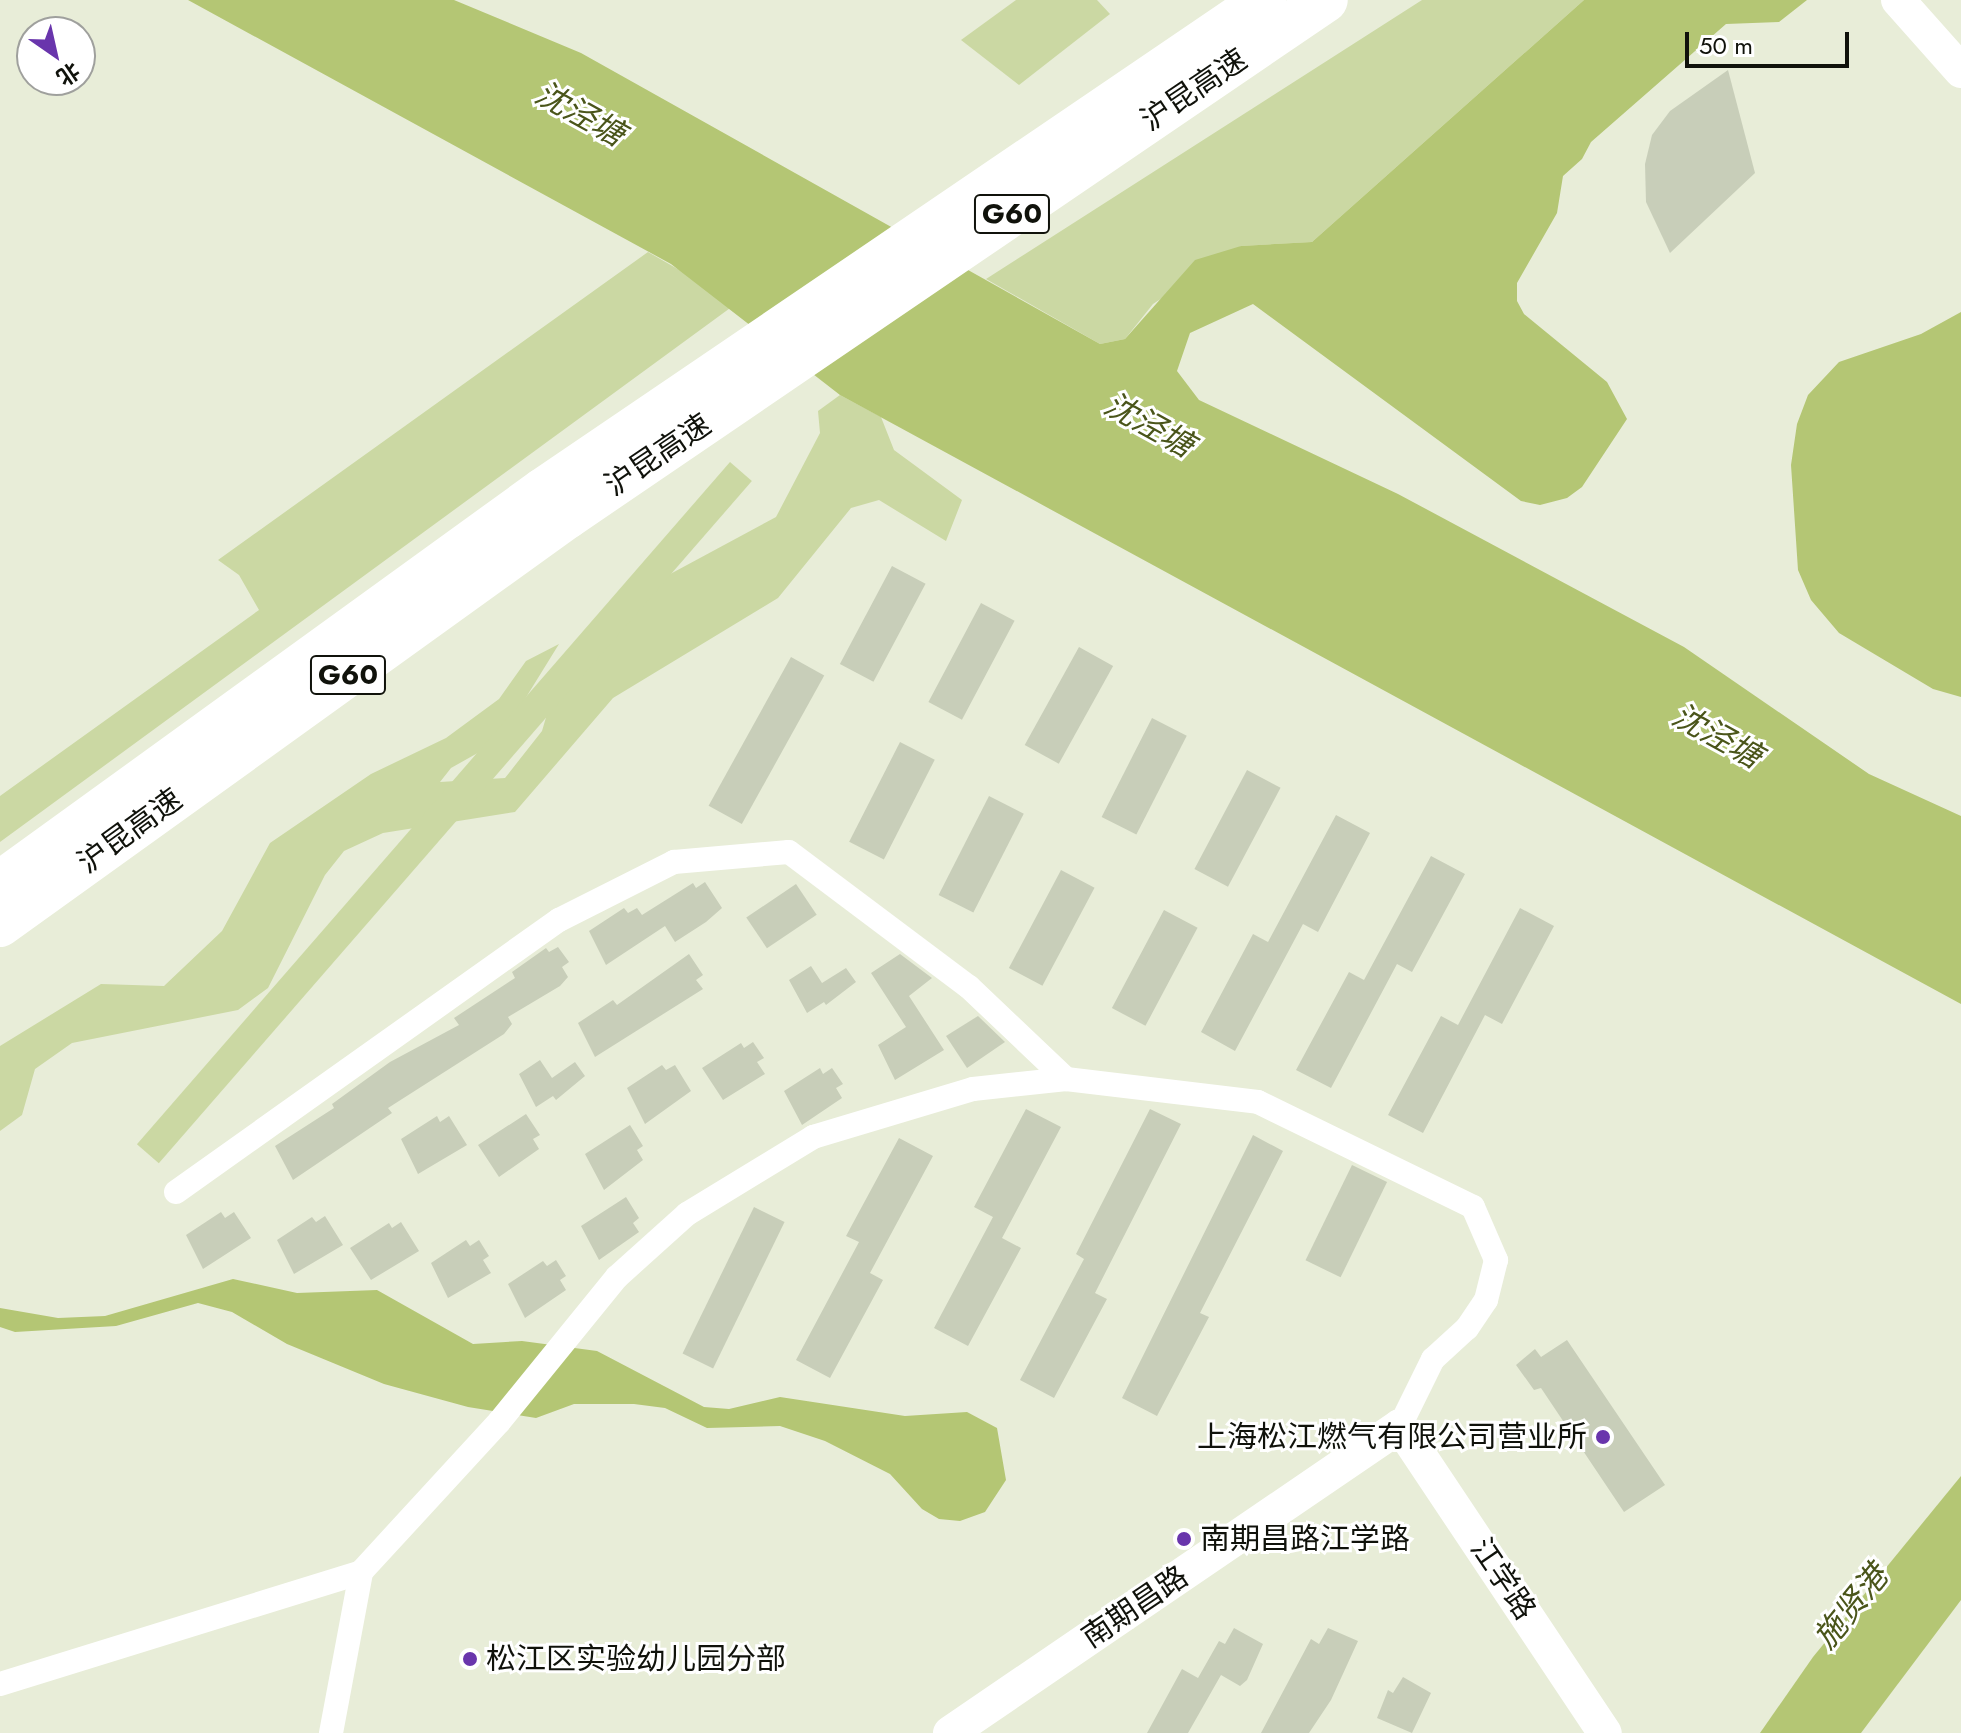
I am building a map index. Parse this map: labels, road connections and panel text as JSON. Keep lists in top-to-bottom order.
{
  "streets": {
    "highway": ["沪昆高速", "G60"],
    "main road": ["江学路", "南期昌路"]
  },
  "crossings": [
    ["江学路", "南期昌路"]
  ],
  "water": ["沈泾塘", "施贤港"],
  "places": ["上海松江燃气有限公司营业所", "南期昌路江学路", "松江区实验幼儿园分部"],
  "scale_bar": "50 m",
  "north": "bottom right"
}
